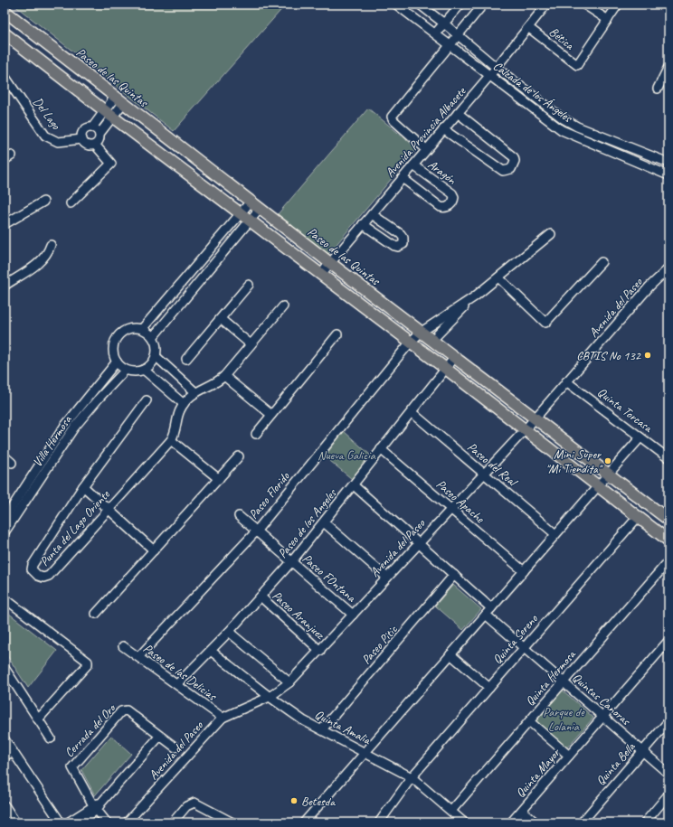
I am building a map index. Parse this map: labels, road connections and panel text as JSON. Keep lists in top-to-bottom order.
{
  "streets": {
    "main road": ["Paseo de las Quintas"],
    "street": [
      "Bética",
      "Calzada de los Ángeles",
      "Del Lago",
      "Avenida Provincia Albacete",
      "Aragón",
      "Avenida del Paseo",
      "Quinta Torcasa",
      "Villa Hermosa",
      "Paseo del Real",
      "Paseo Florido",
      "Paseo Apache",
      "Paseo de los Angeles",
      "Punta del Lago Oriente",
      "Paseo FOntana",
      "Paseo Aranjuez",
      "Quinta Sereno",
      "Paseo Pitic",
      "Paseo de las Delicias",
      "Quinta Hermosa",
      "Quintas Canoras",
      "Quinta Amalia",
      "Cerrada del Oro",
      "Quinta Bella",
      "Quinta Mayor"
    ]
  },
  "crossings": [
    ["Bética", "Avenida Provincia Albacete"],
    ["Paseo de las Quintas", "Avenida Provincia Albacete"],
    ["Paseo de las Quintas", "Avenida del Paseo"],
    ["Paseo de las Quintas", "Paseo Florido"],
    ["Paseo de las Quintas", "Paseo de los Angeles"],
    ["Calzada de los Ángeles", "Avenida Provincia Albacete"],
    ["Avenida Provincia Albacete", "Aragón"],
    ["Avenida del Paseo", "Quinta Torcasa"],
    ["Avenida del Paseo", "Paseo del Real"],
    ["Avenida del Paseo", "Paseo Apache"],
    ["Avenida del Paseo", "Paseo FOntana"],
    ["Avenida del Paseo", "Paseo Aranjuez"],
    ["Avenida del Paseo", "Paseo de las Delicias"],
    ["Avenida del Paseo", "Quintas Canoras"],
    ["Avenida del Paseo", "Quinta Amalia"],
    ["Paseo del Real", "Paseo de los Angeles"],
    ["Paseo Florido", "Paseo FOntana"],
    ["Paseo Florido", "Paseo de las Delicias"],
    ["Paseo Apache", "Paseo de los Angeles"],
    ["Paseo de los Angeles", "Paseo FOntana"],
    ["Paseo de los Angeles", "Paseo Aranjuez"],
    ["Paseo de los Angeles", "Paseo de las Delicias"],
    ["Paseo de los Angeles", "Quintas Canoras"],
    ["Paseo de los Angeles", "Quinta Amalia"],
    ["Quinta Sereno", "Quintas Canoras"],
    ["Quinta Sereno", "Quinta Amalia"],
    ["Paseo Pitic", "Quintas Canoras"],
    ["Paseo Pitic", "Quinta Amalia"],
    ["Quinta Hermosa", "Quintas Canoras"],
    ["Quinta Hermosa", "Quinta Amalia"],
    ["Quintas Canoras", "Quinta Bella"],
    ["Quintas Canoras", "Quinta Mayor"]
  ],
  "parks": ["Nueva Galicia", "Parque de Lolania"],
  "places": ["CBTIS No 132", "Mini Super \"Mi Tiendita\"", "Betesda"]
}
